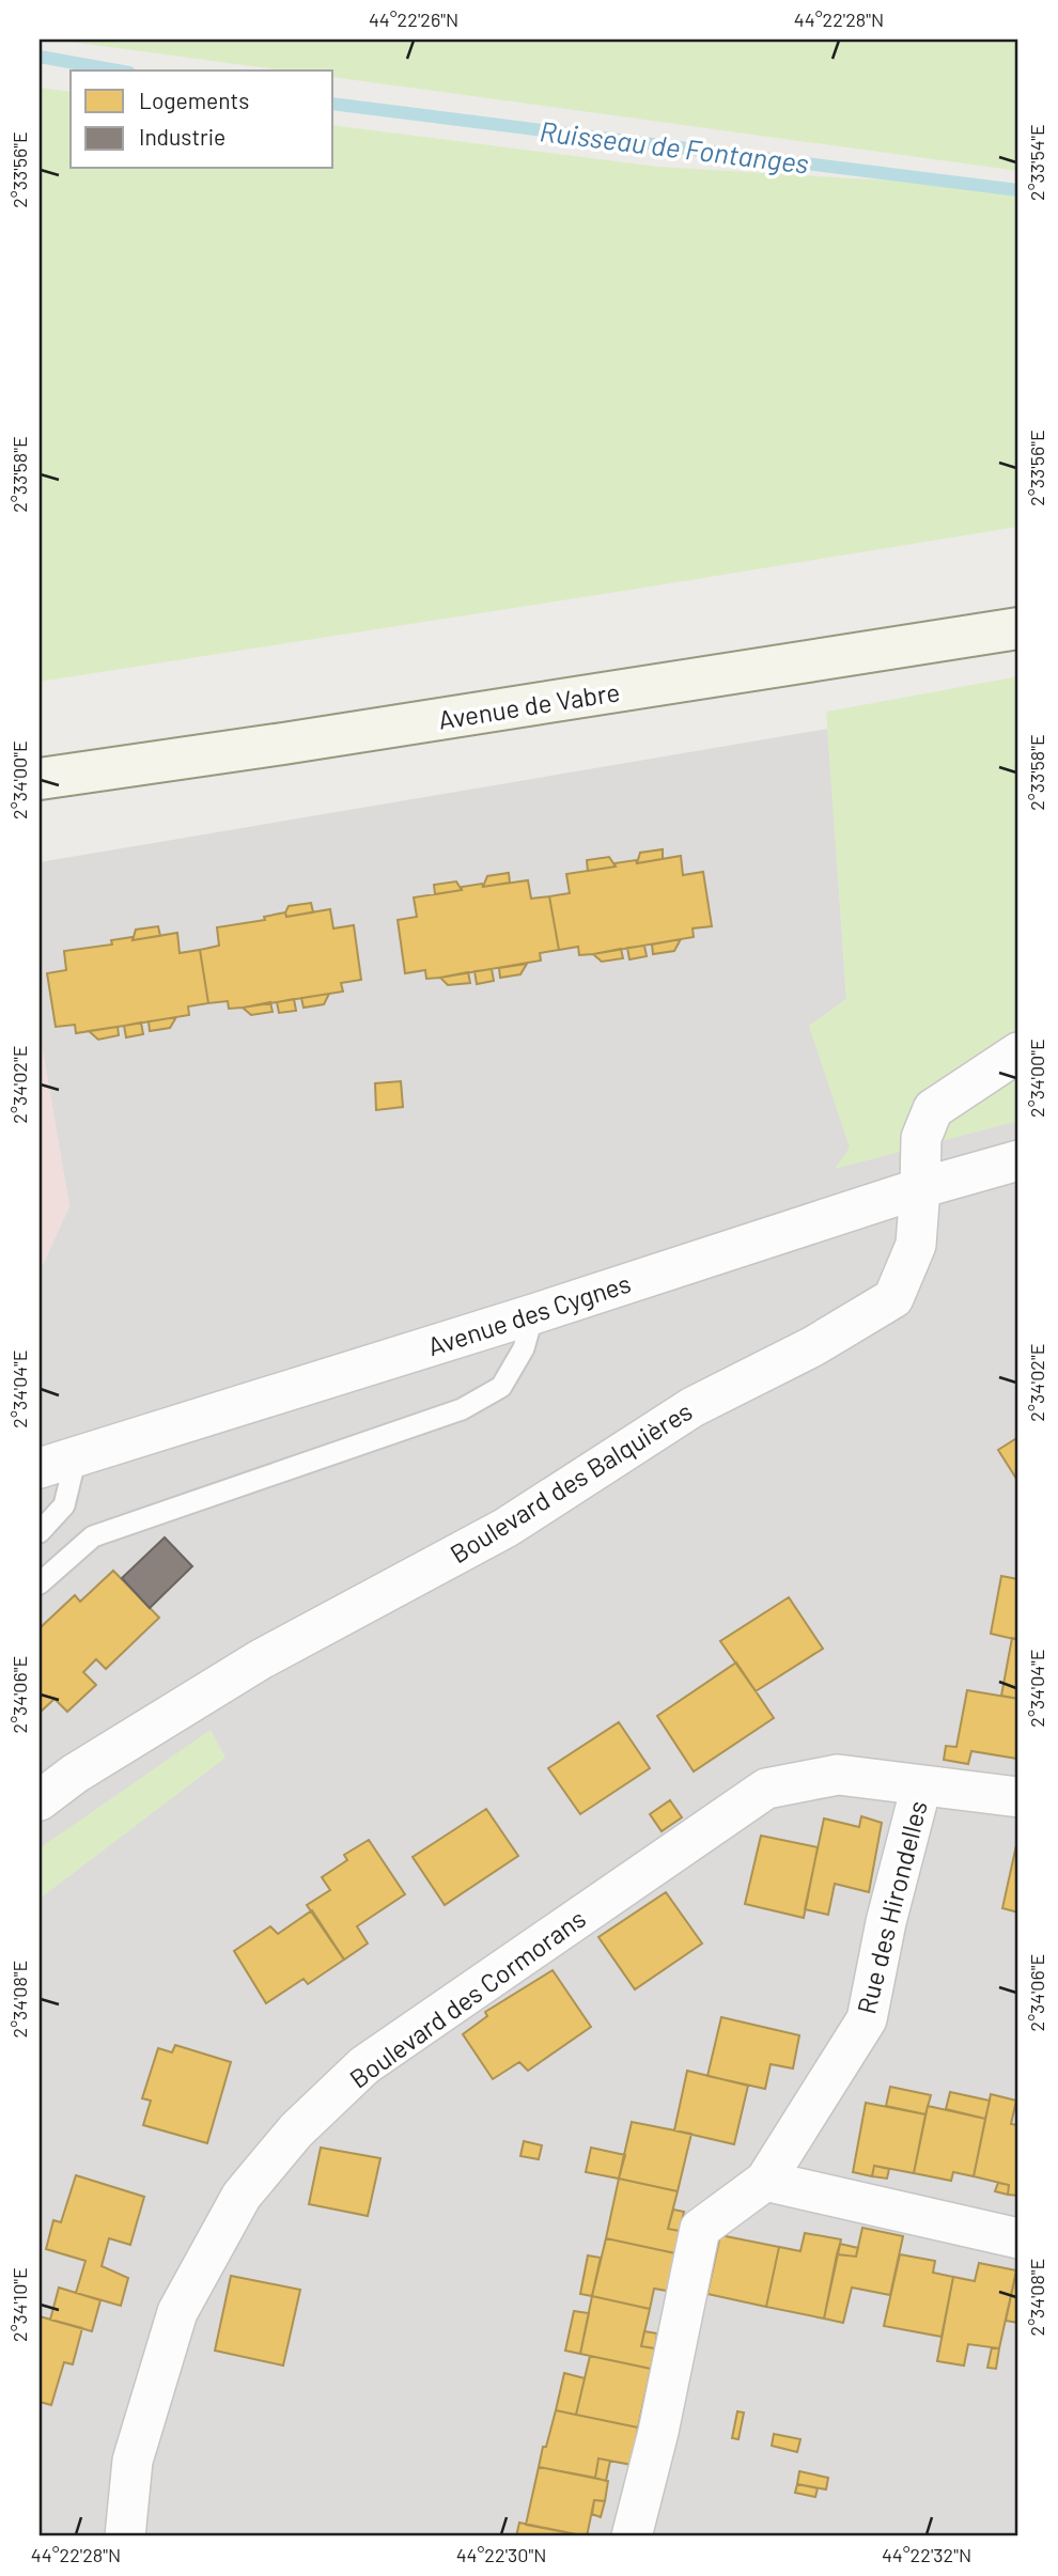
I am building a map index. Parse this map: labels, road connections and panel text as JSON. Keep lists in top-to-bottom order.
{
  "streets": {
    "main road": ["Avenue de Vabre"],
    "street": [
      "Avenue des Cygnes",
      "Boulevard des Balquières",
      "Rue des Hirondelles",
      "Boulevard des Cormorans"
    ]
  },
  "crossings": [
    ["Avenue des Cygnes", "Boulevard des Balquières"],
    ["Rue des Hirondelles", "Boulevard des Cormorans"]
  ],
  "water": ["Ruisseau de Fontanges"],
  "legend": ["Logements", "Industrie"],
  "coordinates": [
    "44°22'26\"N",
    "44°22'28\"N",
    "2°33'54\"E",
    "2°33'56\"E",
    "2°33'58\"E",
    "2°34'00\"E",
    "2°34'02\"E",
    "2°34'04\"E",
    "2°34'06\"E",
    "2°34'08\"E",
    "2°34'10\"E",
    "44°22'30\"N",
    "44°22'32\"N"
  ]
}
